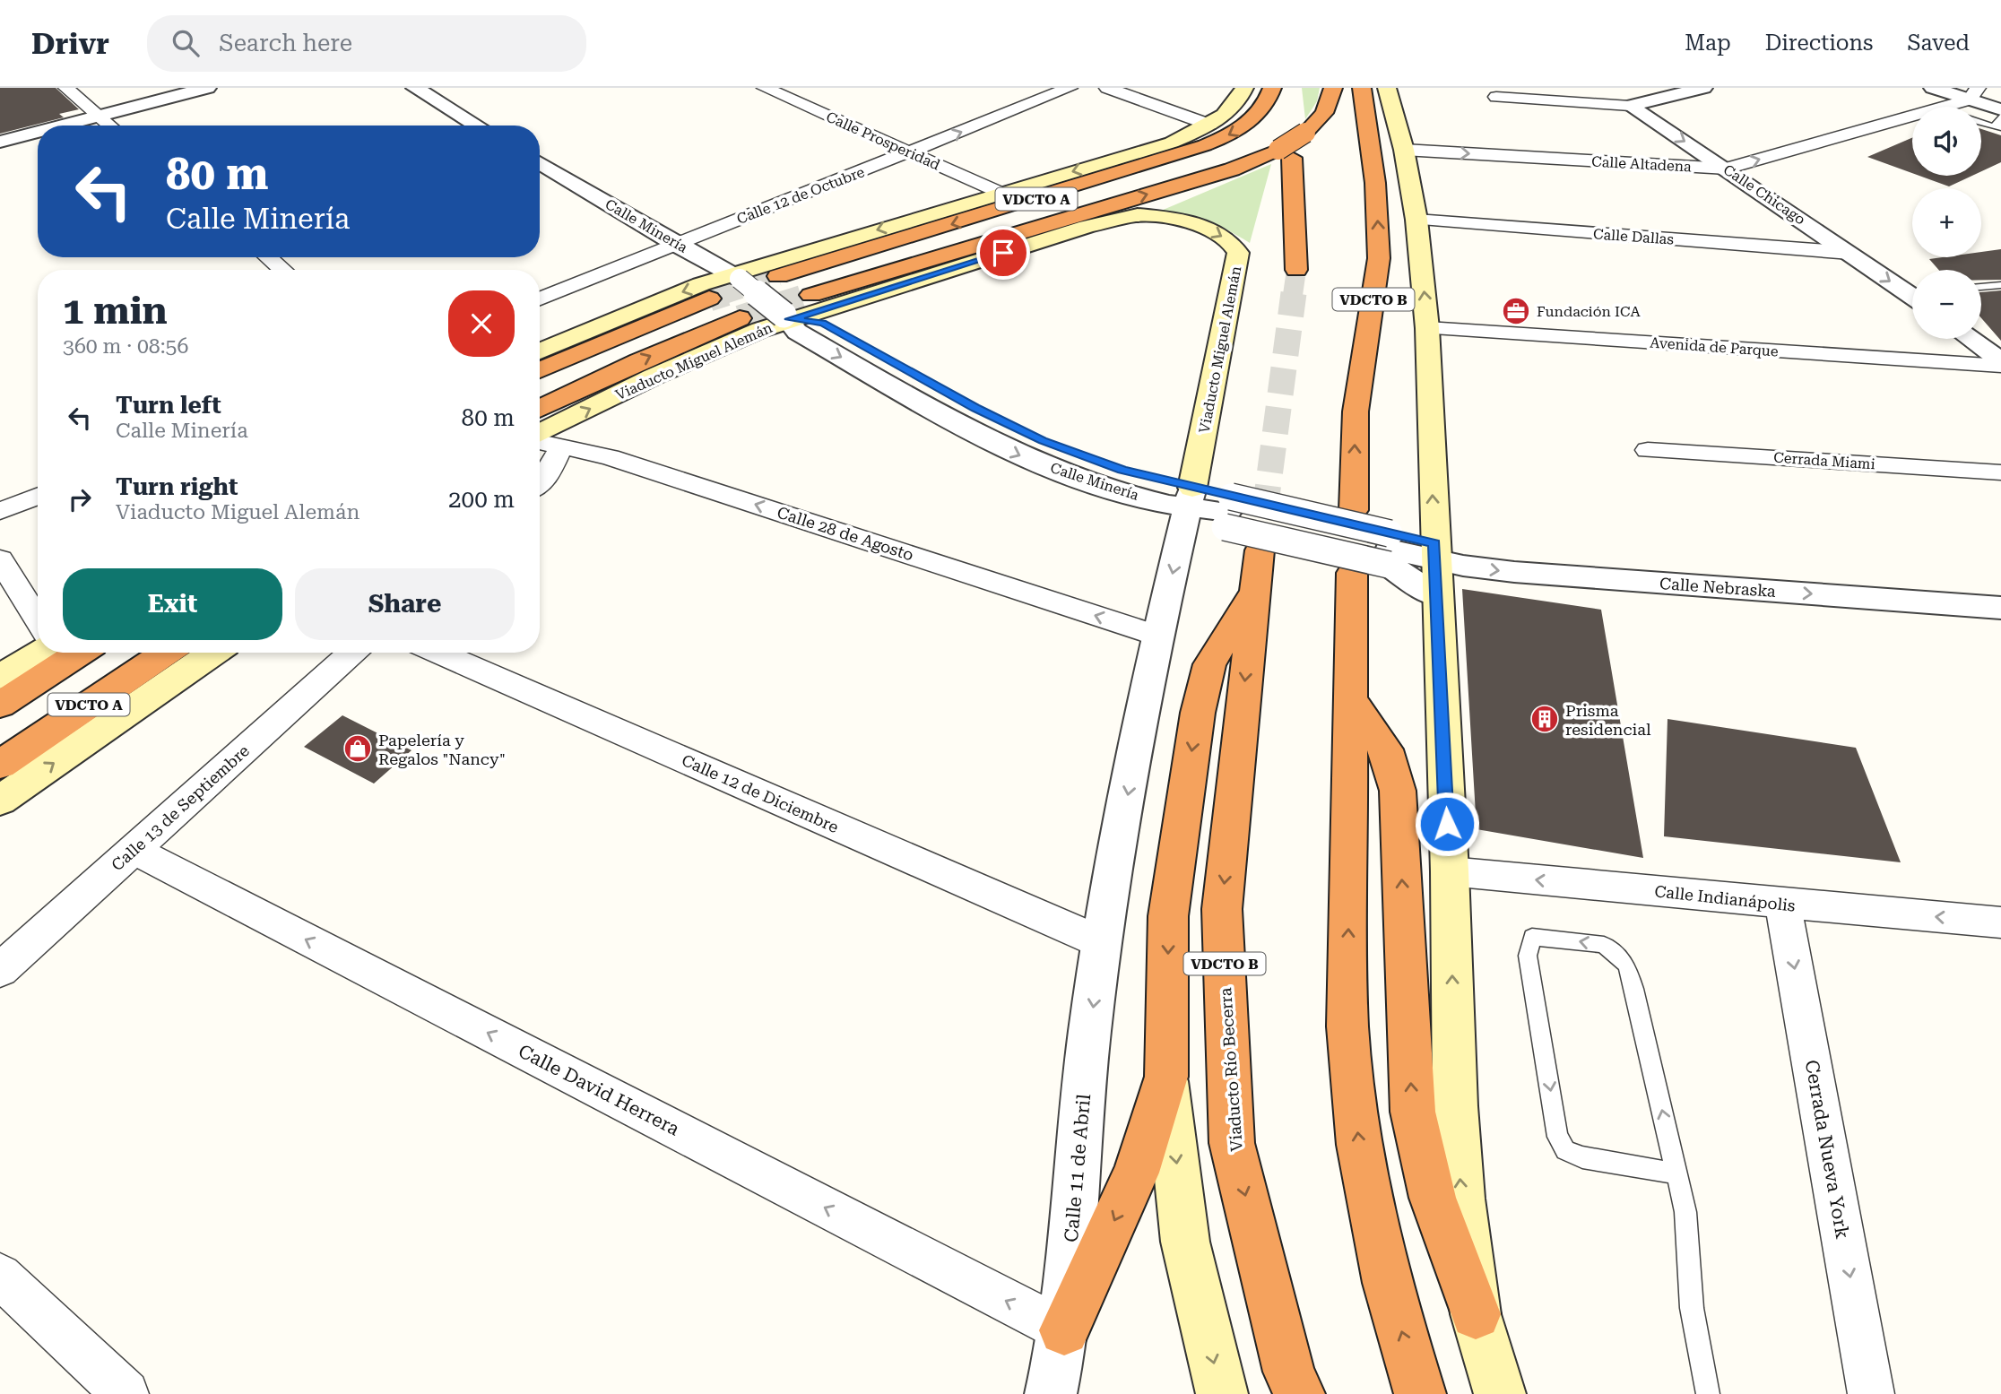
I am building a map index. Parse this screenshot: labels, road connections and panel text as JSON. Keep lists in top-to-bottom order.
{
  "streets": {
    "highway": [
      "VDCTO A",
      "VDCTO B",
      "Viaducto Miguel Alemán",
      "Viaducto Río Becerra"
    ],
    "street": [
      "Calle Prosperidad",
      "Calle Altadena",
      "Calle Chicago",
      "Calle 12 de Octubre",
      "Calle Minería",
      "Calle Dallas",
      "Avenida de Parque",
      "Cerrada Miami",
      "Calle 28 de Agosto",
      "Calle Nebraska",
      "Calle 12 de Diciembre",
      "Calle 13 de Septiembre",
      "Calle Indianápolis",
      "Calle David Herrera",
      "Cerrada Nueva York",
      "Calle 11 de Abril"
    ]
  },
  "crossings": [
    ["Calle Prosperidad", "Calle 12 de Octubre"],
    ["Calle Altadena", "Calle Chicago"],
    ["Calle Chicago", "Calle Dallas"],
    ["Calle 12 de Octubre", "Calle Minería"],
    ["Calle Minería", "Viaducto Miguel Alemán"],
    ["Calle 12 de Diciembre", "Calle 11 de Abril"],
    ["Calle 13 de Septiembre", "Calle David Herrera"],
    ["Calle Indianápolis", "Cerrada Nueva York"],
    ["Calle David Herrera", "Calle 11 de Abril"]
  ],
  "one_way": [
    "Calle Chicago",
    "Calle 28 de Agosto",
    "Calle Nebraska",
    "Calle Indianápolis",
    "Calle David Herrera",
    "Cerrada Nueva York",
    "Calle 11 de Abril"
  ],
  "places": {
    "office": ["Fundación ICA"],
    "building": ["Prisma residencial"],
    "shop": ["Papelería y Regalos \"Nancy\""]
  },
  "page": {
    "header": "Drivr",
    "search": "Search here",
    "nav": ["Map", "Directions", "Saved"],
    "map_buttons": ["+", "−"],
    "turn": ["80 m", "Calle Minería"],
    "heading": ["1 min", "360 m · 08:56"],
    "list": [
      {
        "name": "Turn left",
        "note": "Calle Minería",
        "value": "80 m"
      },
      {
        "name": "Turn right",
        "note": "Viaducto Miguel Alemán",
        "value": "200 m"
      }
    ],
    "buttons": ["Exit", "Share"]
  }
}
